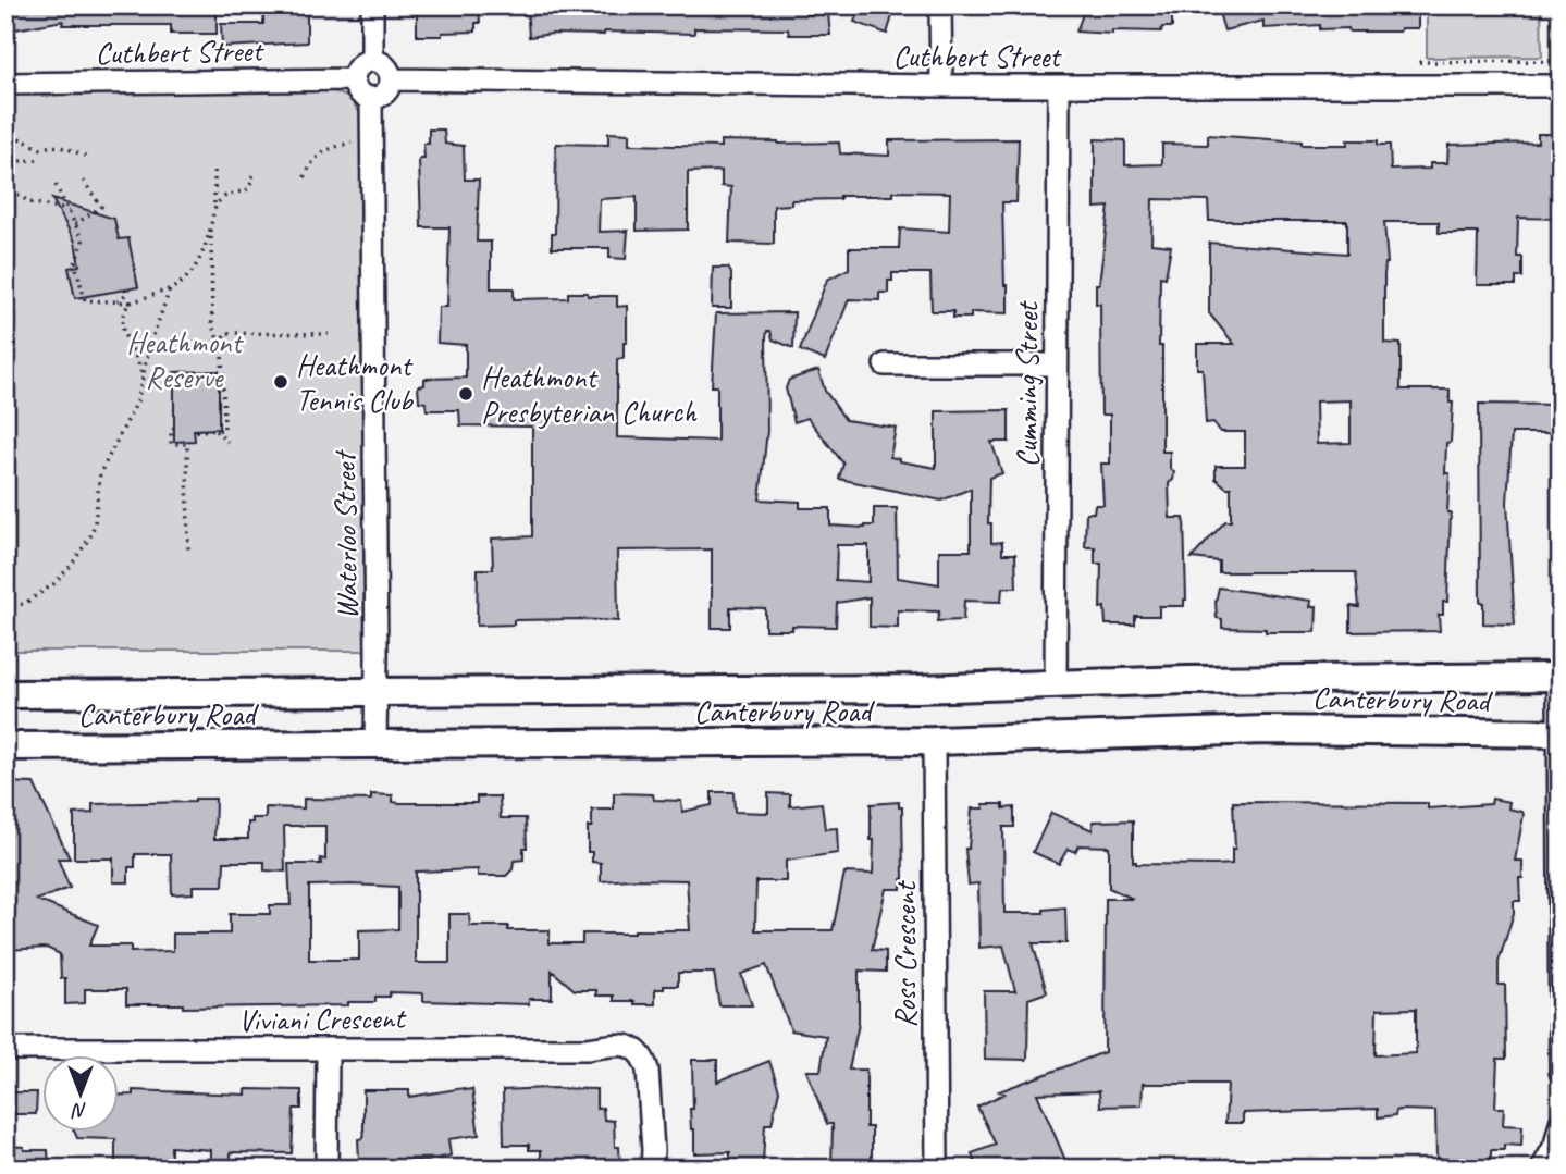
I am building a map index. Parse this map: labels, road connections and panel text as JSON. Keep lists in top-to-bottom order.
{
  "streets": {
    "main road": ["Canterbury Road"],
    "street": [
      "Cuthbert Street",
      "Cumming Street",
      "Waterloo Street",
      "Ross Crescent",
      "Viviani Crescent"
    ]
  },
  "crossings": [
    ["Cuthbert Street", "Cumming Street"],
    ["Cuthbert Street", "Waterloo Street"],
    ["Cumming Street", "Canterbury Road"],
    ["Waterloo Street", "Canterbury Road"],
    ["Canterbury Road", "Ross Crescent"]
  ],
  "parks": ["Heathmont Reserve"],
  "places": ["Heathmont Tennis Club", "Heathmont Presbyterian Church"],
  "north": "bottom"
}
